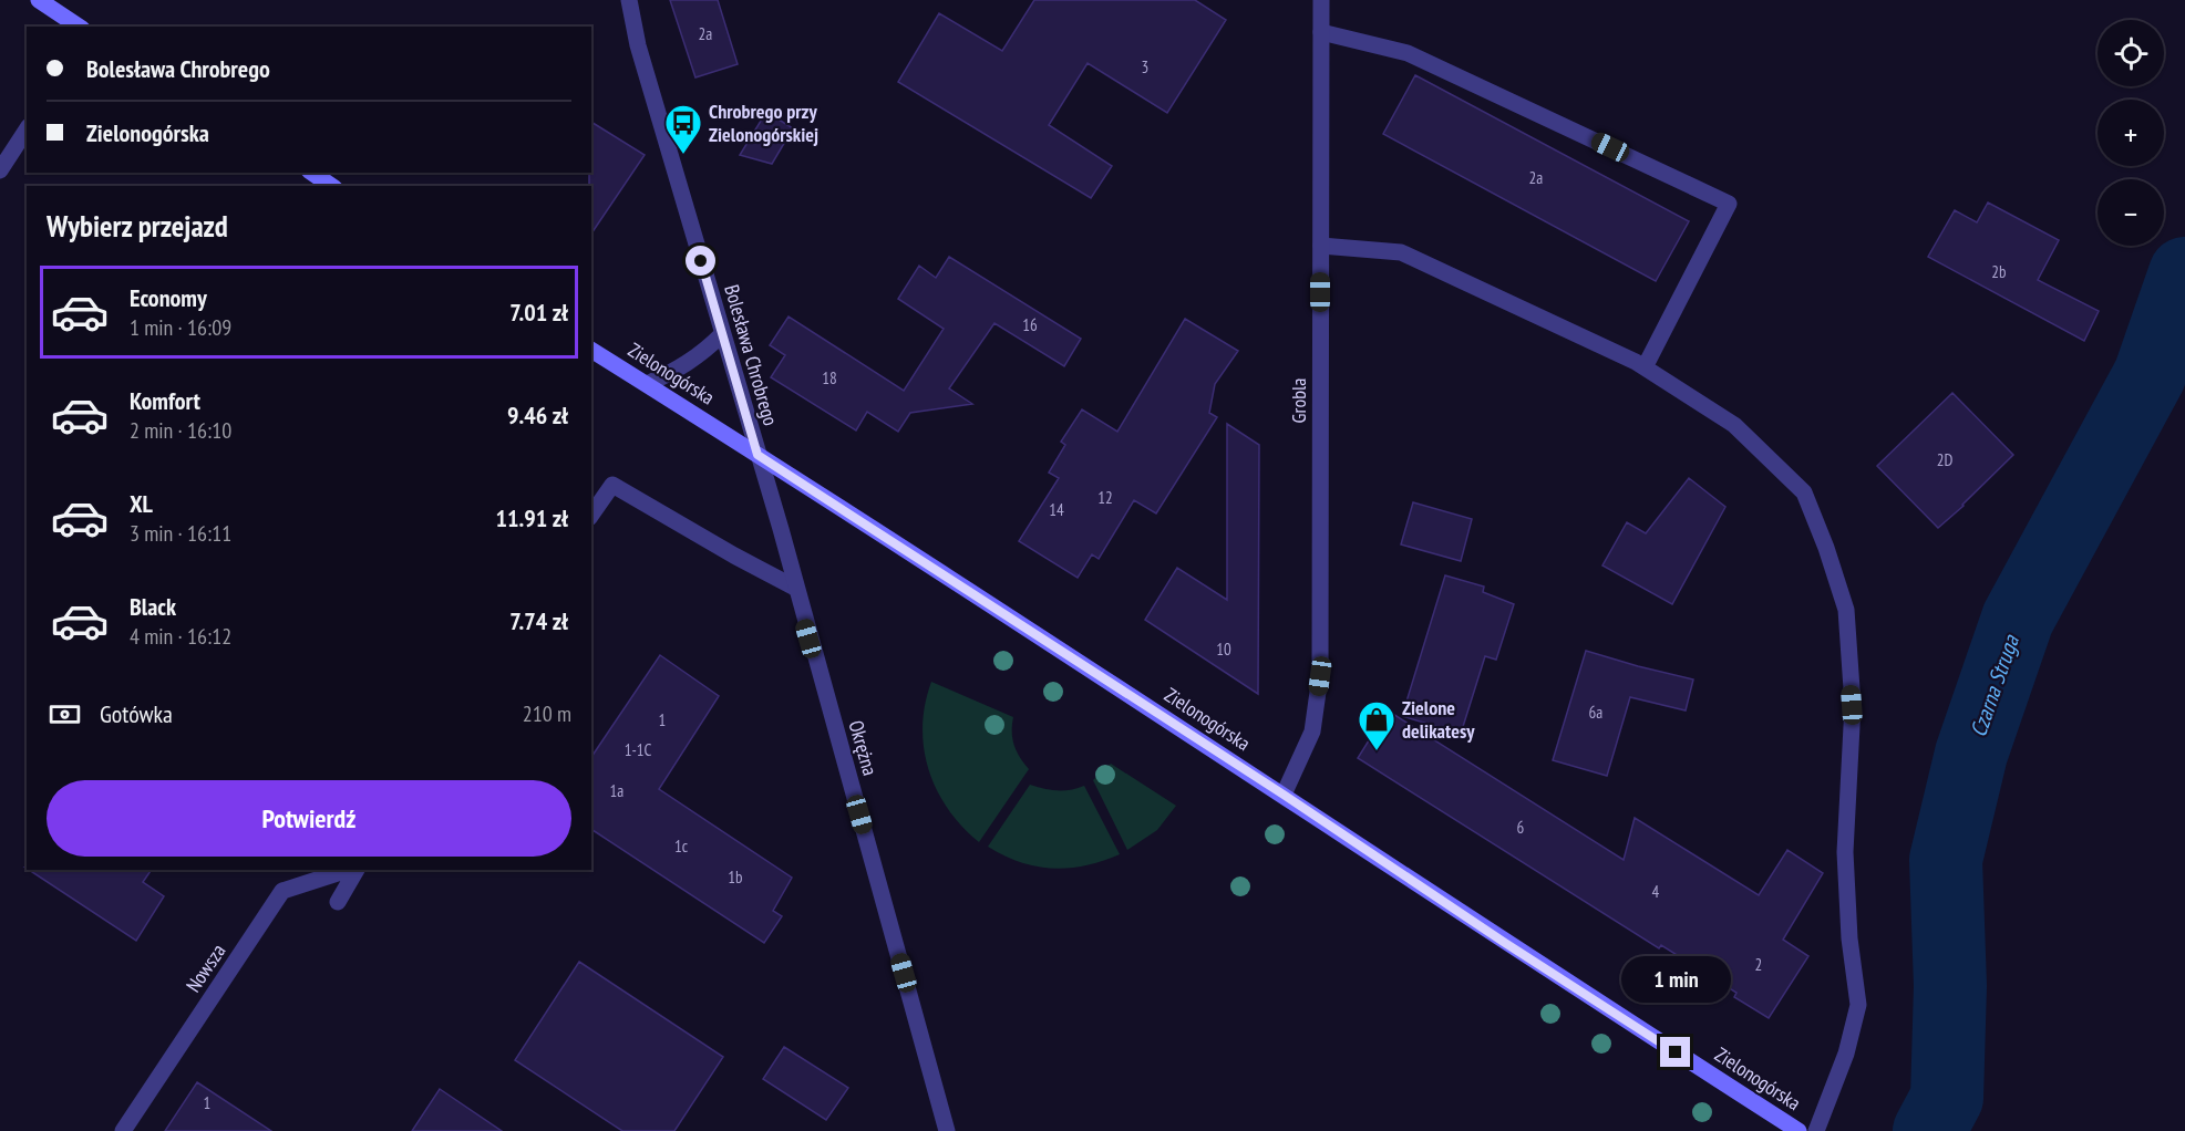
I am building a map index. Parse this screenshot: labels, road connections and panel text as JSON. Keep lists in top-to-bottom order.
{
  "streets": {
    "street": [
      "Bolesława Chrobrego",
      "Zielonogórska",
      "Grobla",
      "Okrężna",
      "Nowsza"
    ]
  },
  "crossings": [
    ["Bolesława Chrobrego", "Zielonogórska"],
    ["Bolesława Chrobrego", "Okrężna"],
    ["Zielonogórska", "Grobla"],
    ["Zielonogórska", "Okrężna"]
  ],
  "water": ["Czarna Struga"],
  "places": {
    "bus stop": ["Chrobrego przy Zielonogórskiej"],
    "shop": ["Zielone delikatesy"]
  },
  "house_numbers": [
    "2a",
    "3",
    "2a",
    "2b",
    "16",
    "18",
    "2D",
    "12",
    "14",
    "10",
    "6a",
    "1",
    "1-1C",
    "1a",
    "6",
    "1c",
    "1b",
    "4",
    "2",
    "1"
  ],
  "page": {
    "map_buttons": ["+", "−"],
    "banner": ["Bolesława Chrobrego", "Zielonogórska"],
    "heading": "Wybierz przejazd",
    "list": [
      {
        "name": "Economy",
        "note": "1 min · 16:09",
        "value": "7.01 zł"
      },
      {
        "name": "Komfort",
        "note": "2 min · 16:10",
        "value": "9.46 zł"
      },
      {
        "name": "XL",
        "note": "3 min · 16:11",
        "value": "11.91 zł"
      },
      {
        "name": "Black",
        "note": "4 min · 16:12",
        "value": "7.74 zł"
      }
    ],
    "pay": ["Gotówka", "210 m"],
    "buttons": "Potwierdź",
    "bubble": "1 min"
  }
}
